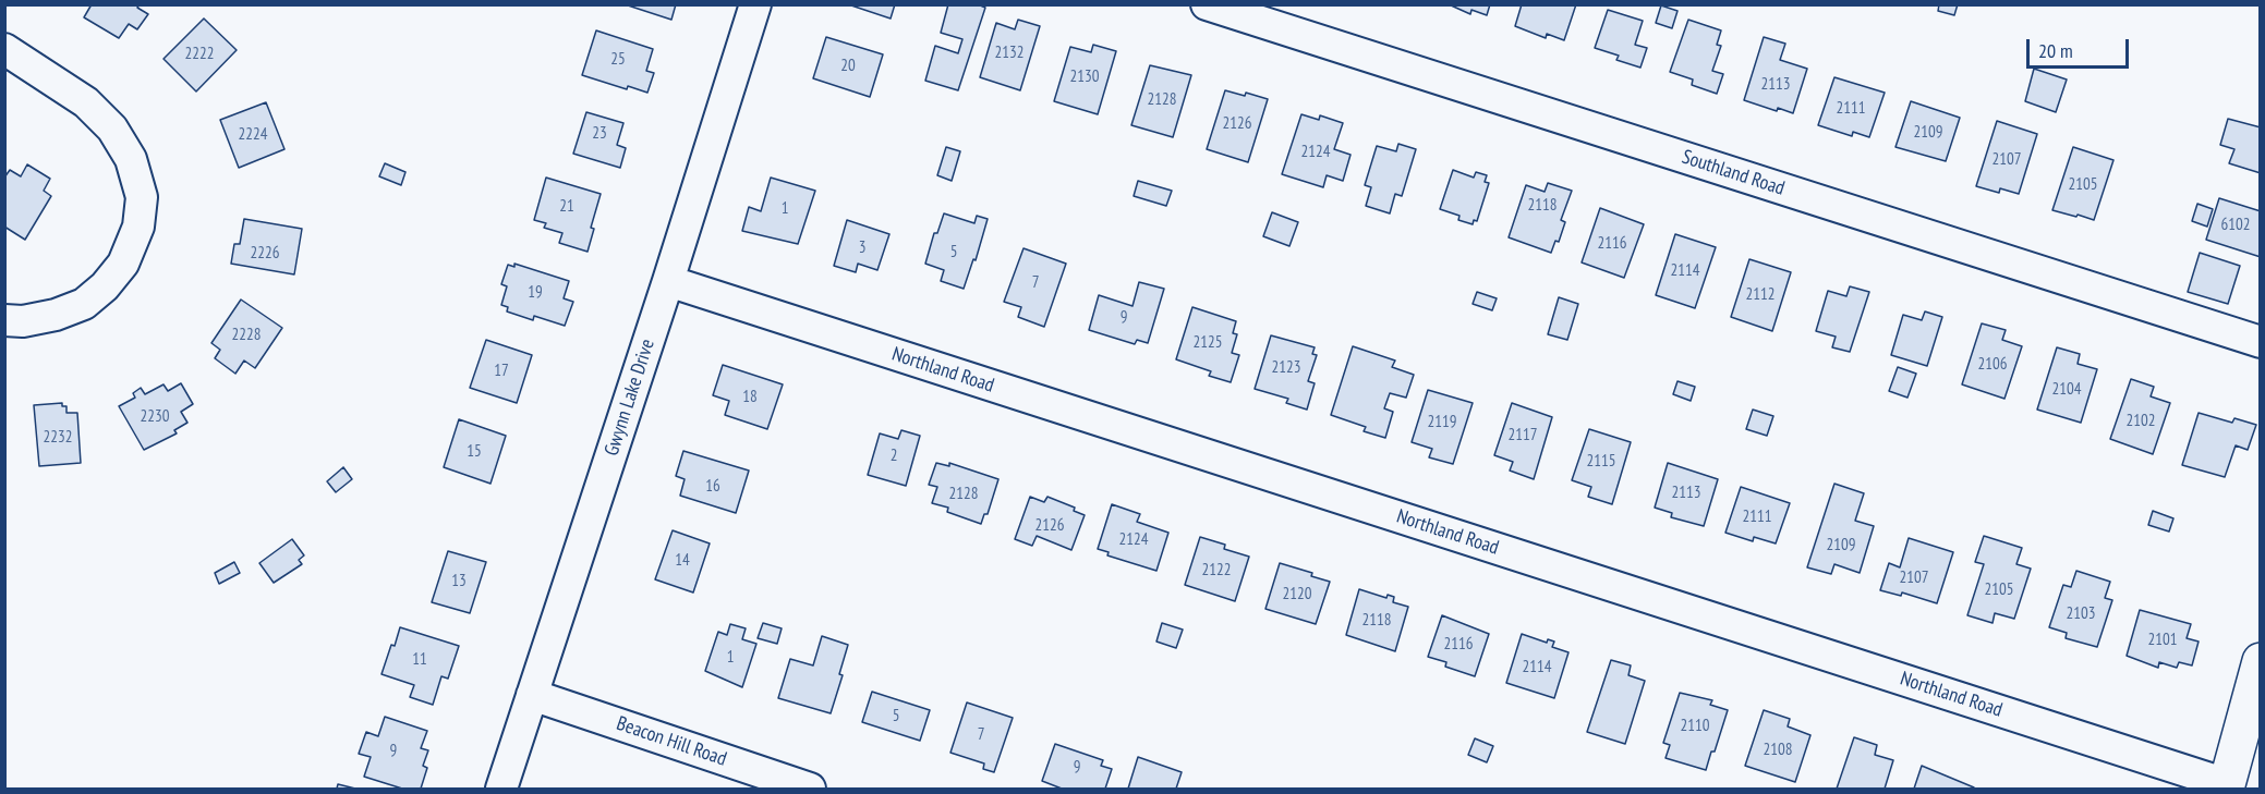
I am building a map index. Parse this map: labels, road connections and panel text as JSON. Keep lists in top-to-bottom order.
{
  "streets": {
    "street": [
      "Southland Road",
      "Northland Road",
      "Gwynn Lake Drive",
      "Beacon Hill Road"
    ]
  },
  "crossings": [
    ["Northland Road", "Gwynn Lake Drive"],
    ["Gwynn Lake Drive", "Beacon Hill Road"]
  ],
  "house_numbers": [
    "2132",
    "2222",
    "25",
    "20",
    "2130",
    "2113",
    "2128",
    "2111",
    "2126",
    "2109",
    "23",
    "2224",
    "2124",
    "2107",
    "2105",
    "2118",
    "21",
    "1",
    "6102",
    "2116",
    "3",
    "5",
    "2226",
    "2114",
    "7",
    "19",
    "2112",
    "9",
    "2228",
    "2125",
    "2106",
    "2123",
    "17",
    "2104",
    "18",
    "2230",
    "2102",
    "2119",
    "2117",
    "2232",
    "15",
    "2",
    "2115",
    "16",
    "2113",
    "2128",
    "2111",
    "2126",
    "2124",
    "2109",
    "14",
    "2122",
    "2107",
    "13",
    "2105",
    "2120",
    "2103",
    "2118",
    "2101",
    "2116",
    "1",
    "11",
    "2114",
    "5",
    "2110",
    "7",
    "2108",
    "9",
    "9"
  ],
  "scale_bar": "20 m"
}
